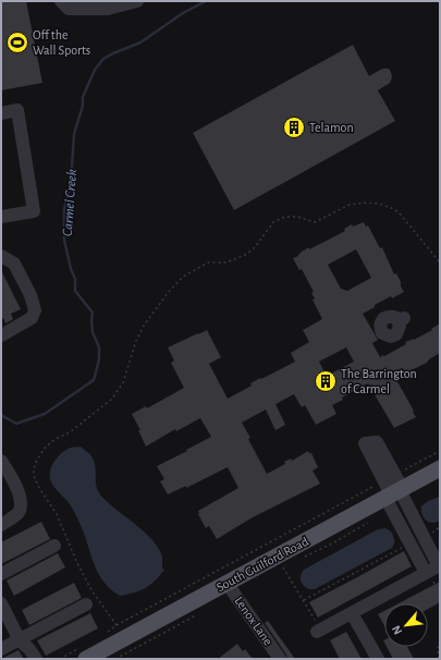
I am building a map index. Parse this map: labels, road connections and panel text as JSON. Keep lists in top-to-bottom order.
{
  "streets": {
    "main road": ["South Guilford Road"],
    "street": ["Lenox Lane"]
  },
  "crossings": [
    ["South Guilford Road", "Lenox Lane"]
  ],
  "water": ["Carmel Creek"],
  "places": {
    "sports": ["Off the Wall Sports"],
    "building": ["Telamon", "The Barrington of Carmel"]
  },
  "north": "bottom left"
}
